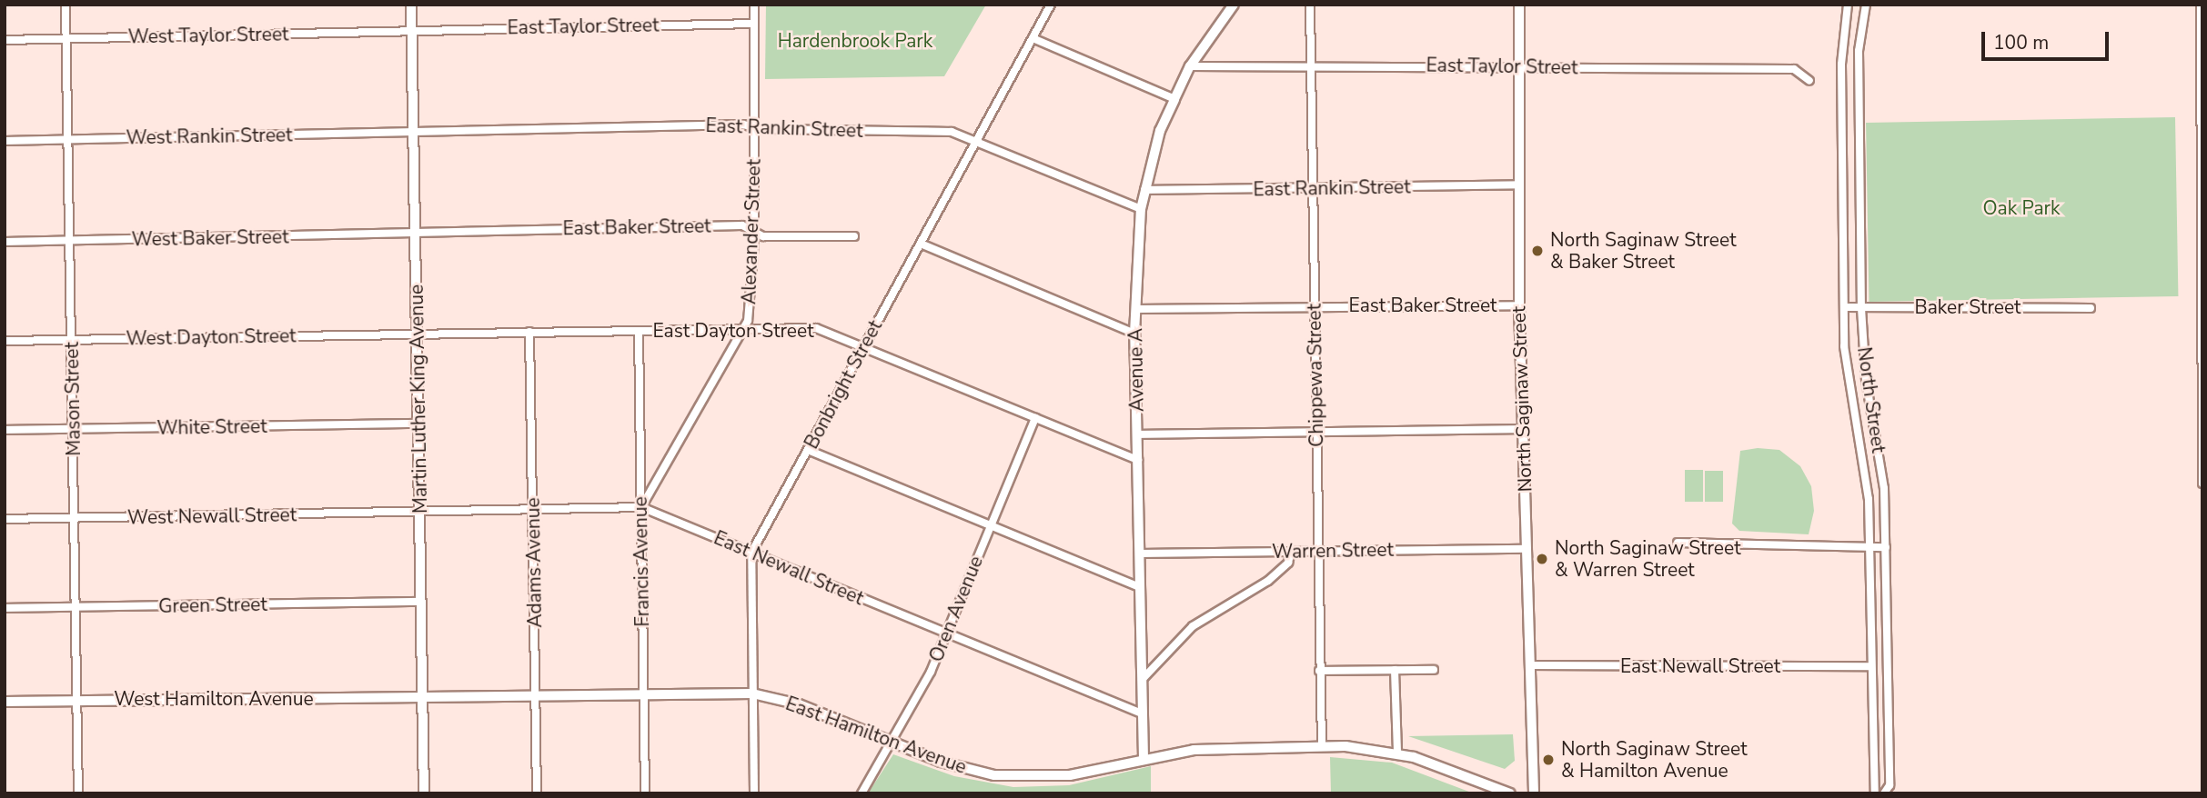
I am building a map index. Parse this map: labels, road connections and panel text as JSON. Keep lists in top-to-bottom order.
{
  "streets": {
    "main road": ["North Saginaw Street"],
    "street": [
      "East Taylor Street",
      "West Taylor Street",
      "East Rankin Street",
      "West Rankin Street",
      "East Baker Street",
      "Alexander Street",
      "West Baker Street",
      "Baker Street",
      "East Dayton Street",
      "West Dayton Street",
      "Avenue A",
      "Chippewa Street",
      "Bonbright Street",
      "Mason Street",
      "Martin Luther King Avenue",
      "North Street",
      "White Street",
      "West Newall Street",
      "Warren Street",
      "Francis Avenue",
      "Adams Avenue",
      "East Newall Street",
      "Green Street",
      "Oren Avenue",
      "West Hamilton Avenue",
      "East Hamilton Avenue"
    ]
  },
  "crossings": [
    ["East Taylor Street", "West Taylor Street"],
    ["East Taylor Street", "Alexander Street"],
    ["East Taylor Street", "Avenue A"],
    ["East Taylor Street", "Chippewa Street"],
    ["East Taylor Street", "Martin Luther King Avenue"],
    ["East Taylor Street", "North Saginaw Street"],
    ["West Taylor Street", "Mason Street"],
    ["West Taylor Street", "Martin Luther King Avenue"],
    ["East Rankin Street", "West Rankin Street"],
    ["East Rankin Street", "Alexander Street"],
    ["East Rankin Street", "Avenue A"],
    ["East Rankin Street", "Chippewa Street"],
    ["East Rankin Street", "Bonbright Street"],
    ["East Rankin Street", "Martin Luther King Avenue"],
    ["East Rankin Street", "North Saginaw Street"],
    ["West Rankin Street", "Mason Street"],
    ["West Rankin Street", "Martin Luther King Avenue"],
    ["East Baker Street", "Alexander Street"],
    ["East Baker Street", "West Baker Street"],
    ["East Baker Street", "Avenue A"],
    ["East Baker Street", "Chippewa Street"],
    ["East Baker Street", "Martin Luther King Avenue"],
    ["East Baker Street", "North Saginaw Street"],
    ["Alexander Street", "East Dayton Street"],
    ["Alexander Street", "Francis Avenue"],
    ["Alexander Street", "East Newall Street"],
    ["West Baker Street", "Mason Street"],
    ["West Baker Street", "Martin Luther King Avenue"],
    ["Baker Street", "North Street"],
    ["East Dayton Street", "West Dayton Street"],
    ["East Dayton Street", "Avenue A"],
    ["East Dayton Street", "Bonbright Street"],
    ["East Dayton Street", "Martin Luther King Avenue"],
    ["East Dayton Street", "Francis Avenue"],
    ["East Dayton Street", "Adams Avenue"],
    ["East Dayton Street", "Oren Avenue"],
    ["West Dayton Street", "Mason Street"],
    ["West Dayton Street", "Martin Luther King Avenue"],
    ["Avenue A", "Warren Street"],
    ["Avenue A", "East Newall Street"],
    ["Avenue A", "East Hamilton Avenue"],
    ["Chippewa Street", "Warren Street"],
    ["Chippewa Street", "East Hamilton Avenue"],
    ["Bonbright Street", "East Newall Street"],
    ["Bonbright Street", "East Hamilton Avenue"],
    ["Mason Street", "White Street"],
    ["Mason Street", "West Newall Street"],
    ["Mason Street", "Green Street"],
    ["Mason Street", "West Hamilton Avenue"],
    ["Martin Luther King Avenue", "White Street"],
    ["Martin Luther King Avenue", "West Newall Street"],
    ["Martin Luther King Avenue", "East Newall Street"],
    ["Martin Luther King Avenue", "Green Street"],
    ["Martin Luther King Avenue", "West Hamilton Avenue"],
    ["Martin Luther King Avenue", "East Hamilton Avenue"],
    ["North Saginaw Street", "Warren Street"],
    ["North Saginaw Street", "East Newall Street"],
    ["North Street", "East Newall Street"],
    ["West Newall Street", "East Newall Street"],
    ["Francis Avenue", "East Newall Street"],
    ["Francis Avenue", "East Hamilton Avenue"],
    ["Adams Avenue", "East Newall Street"],
    ["Adams Avenue", "East Hamilton Avenue"],
    ["East Newall Street", "Oren Avenue"],
    ["Oren Avenue", "East Hamilton Avenue"],
    ["West Hamilton Avenue", "East Hamilton Avenue"]
  ],
  "parks": ["Hardenbrook Park", "Oak Park"],
  "places": ["North Saginaw Street & Baker Street", "North Saginaw Street & Warren Street", "North Saginaw Street & Hamilton Avenue"],
  "scale_bar": "100 m"
}
